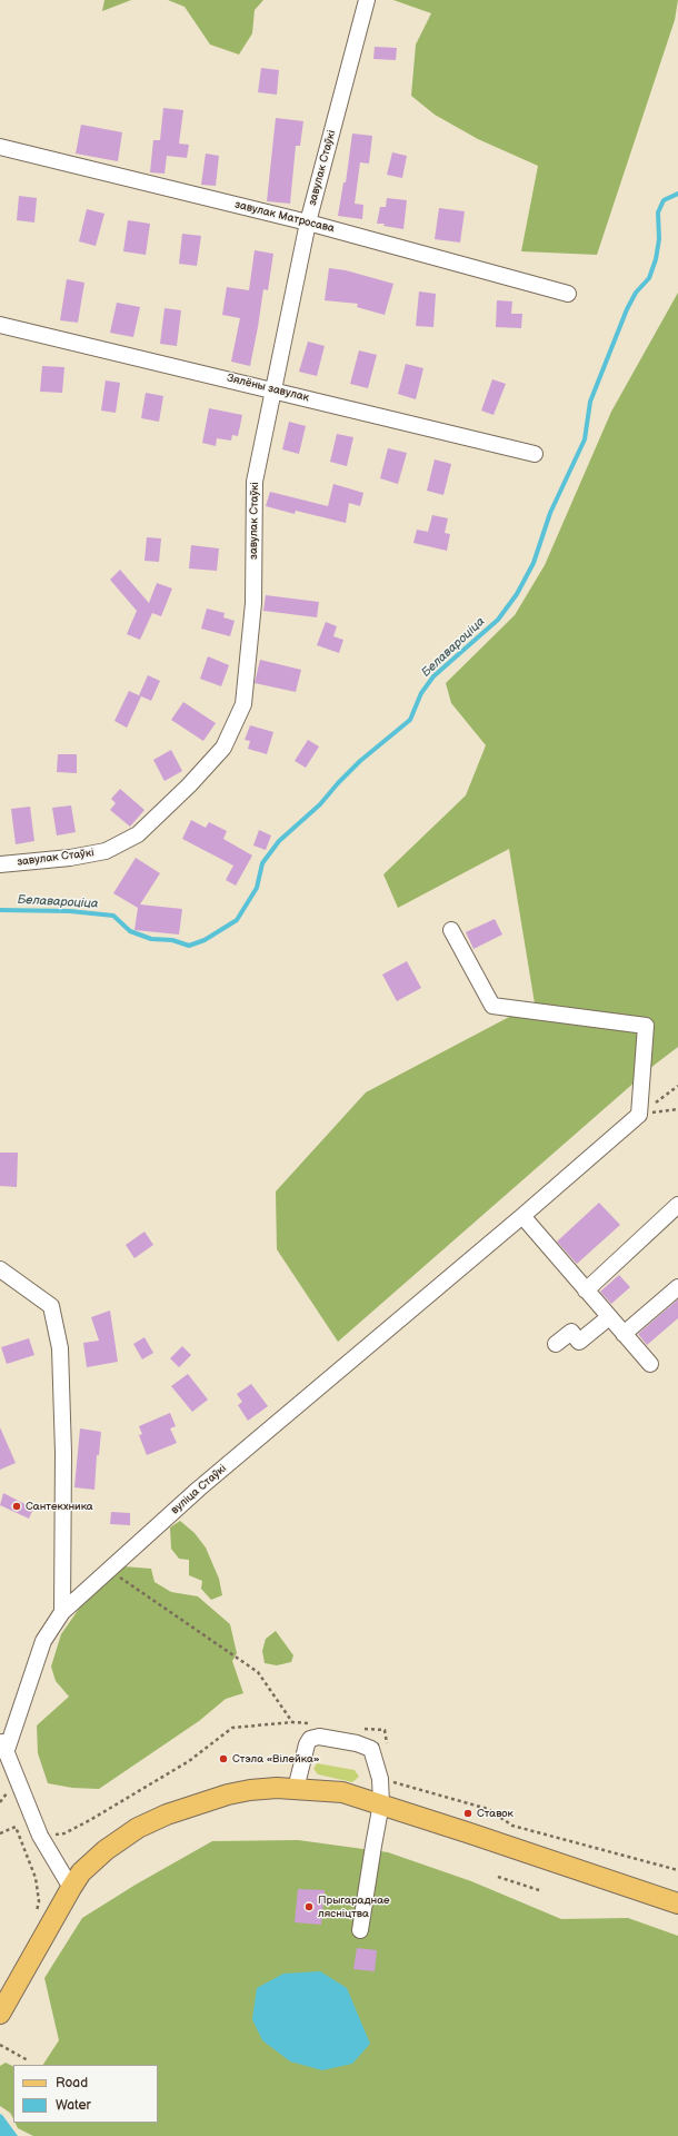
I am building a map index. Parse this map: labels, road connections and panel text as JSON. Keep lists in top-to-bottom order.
{
  "streets": {
    "street": [
      "завулак Стаўкі",
      "завулак Матросава",
      "Зялёны завулак",
      "вуліца Стаўкі"
    ]
  },
  "crossings": [
    ["завулак Стаўкі", "завулак Матросава"],
    ["завулак Стаўкі", "Зялёны завулак"]
  ],
  "water": ["Белавароціца"],
  "places": [
    "Сантекхника",
    "Стэла «Вілейка»",
    "Ставок",
    "Прыгараднае лясніцтва"
  ],
  "legend": ["Road", "Water"]
}
